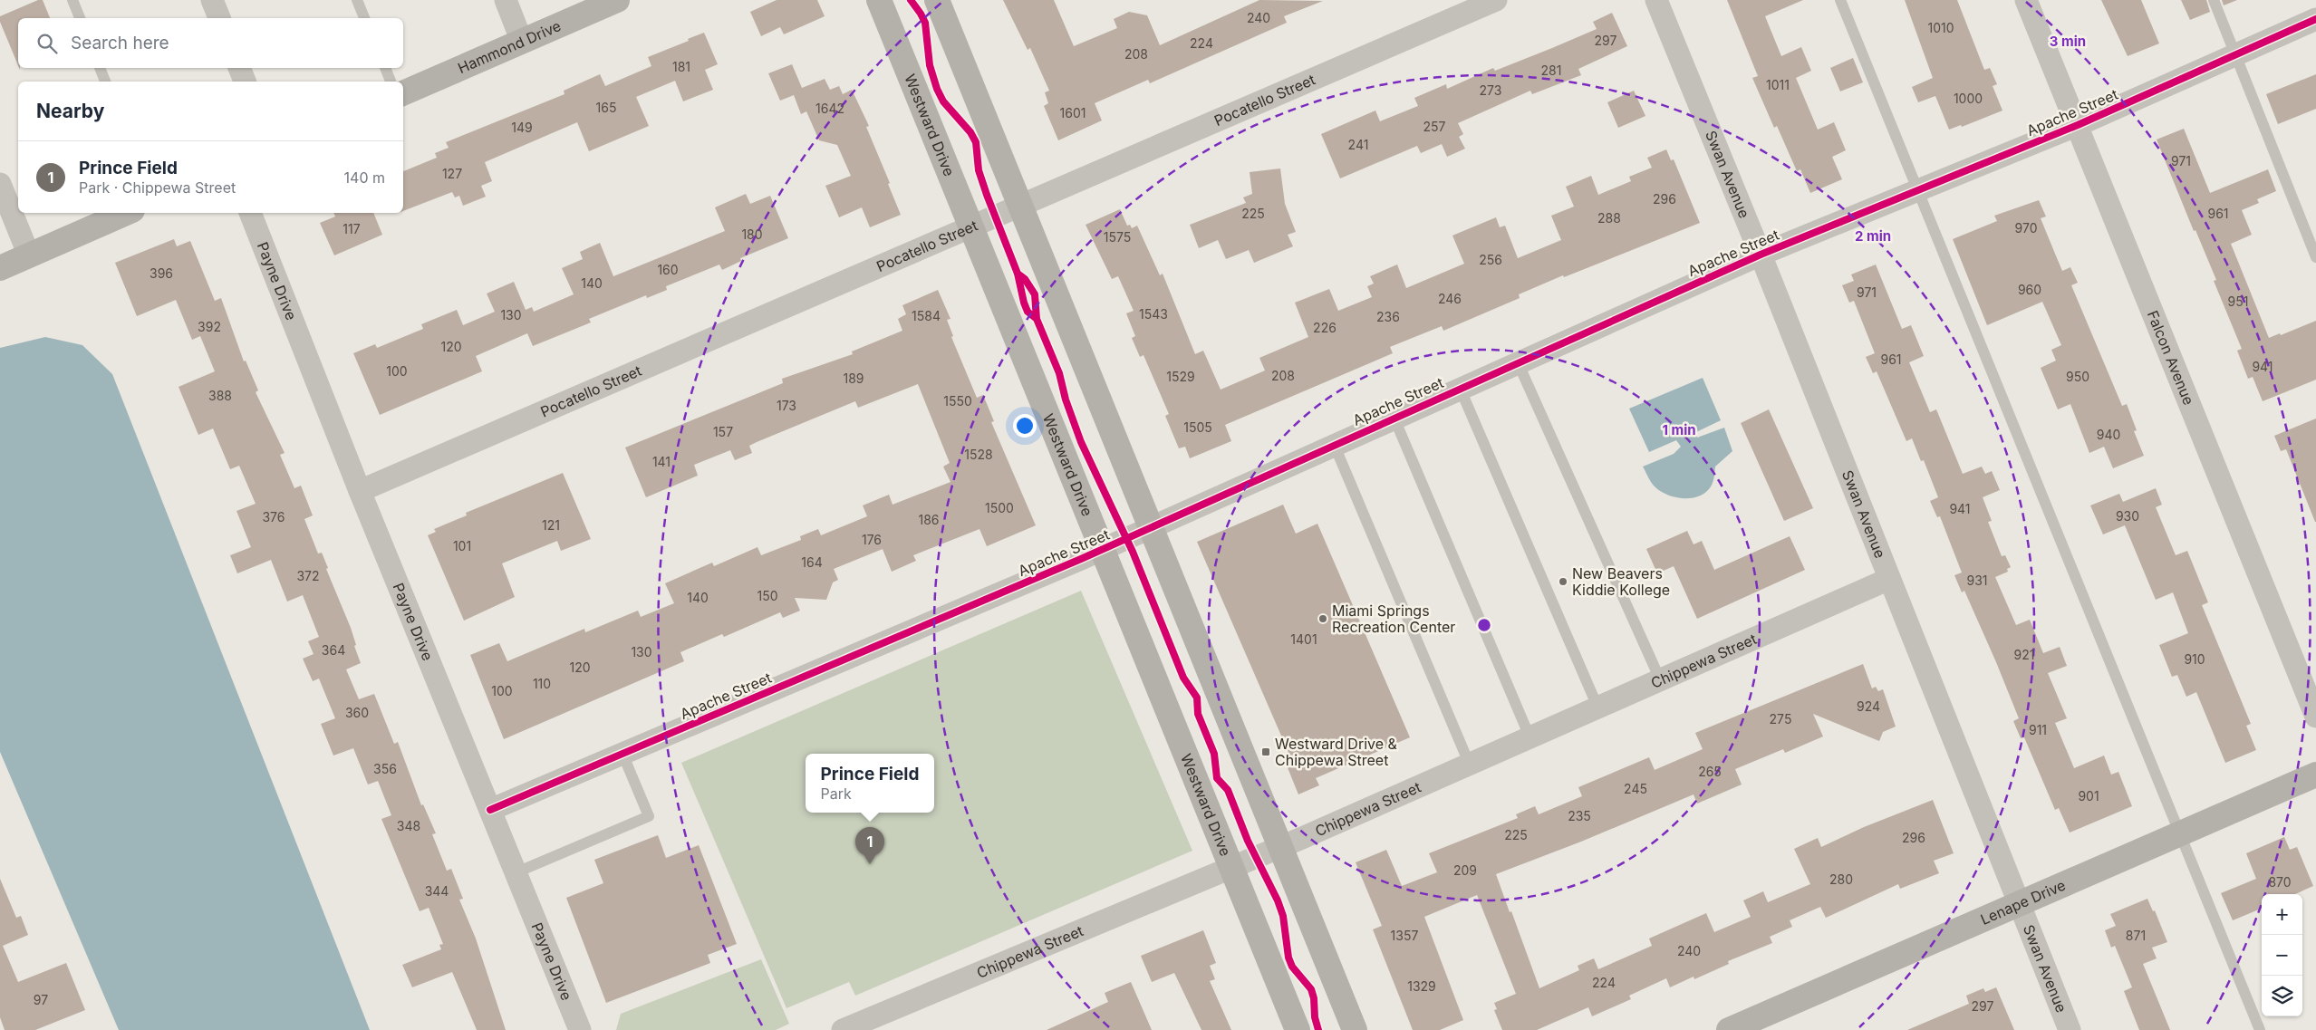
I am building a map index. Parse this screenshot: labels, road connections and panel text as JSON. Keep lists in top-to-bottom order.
{
  "streets": {
    "street": [
      "Hammond Drive",
      "Pocatello Street",
      "Apache Street",
      "Westward Drive",
      "Swan Avenue",
      "Payne Drive",
      "Falcon Avenue",
      "Chippewa Street",
      "Lenape Drive"
    ]
  },
  "crossings": [
    ["Pocatello Street", "Westward Drive"],
    ["Pocatello Street", "Payne Drive"],
    ["Apache Street", "Westward Drive"],
    ["Apache Street", "Swan Avenue"],
    ["Apache Street", "Payne Drive"],
    ["Apache Street", "Falcon Avenue"],
    ["Westward Drive", "Chippewa Street"],
    ["Swan Avenue", "Chippewa Street"],
    ["Swan Avenue", "Lenape Drive"]
  ],
  "places": {
    "other": ["New Beavers Kiddie Kollege", "Miami Springs Recreation Center"],
    "transit": ["Westward Drive & Chippewa Street"]
  },
  "house_numbers": [
    "240",
    "1010",
    "297",
    "224",
    "208",
    "181",
    "281",
    "1011",
    "273",
    "1000",
    "165",
    "1642",
    "1601",
    "257",
    "149",
    "241",
    "971",
    "127",
    "296",
    "225",
    "961",
    "288",
    "970",
    "117",
    "180",
    "1575",
    "256",
    "160",
    "396",
    "140",
    "960",
    "971",
    "246",
    "951",
    "1543",
    "130",
    "1584",
    "236",
    "392",
    "226",
    "120",
    "961",
    "941",
    "100",
    "208",
    "1529",
    "950",
    "189",
    "388",
    "1550",
    "173",
    "1505",
    "157",
    "940",
    "1528",
    "141",
    "1500",
    "941",
    "930",
    "376",
    "186",
    "121",
    "176",
    "101",
    "164",
    "372",
    "931",
    "150",
    "140",
    "1401",
    "364",
    "130",
    "921",
    "910",
    "120",
    "110",
    "100",
    "924",
    "360",
    "275",
    "911",
    "356",
    "265",
    "245",
    "901",
    "235",
    "348",
    "225",
    "296",
    "209",
    "280",
    "870",
    "344",
    "1357",
    "871",
    "240",
    "224",
    "1329",
    "97",
    "297"
  ],
  "page": {
    "search": "Search here",
    "heading": "Nearby",
    "list": [
      {
        "mark": "1",
        "name": "Prince Field",
        "note": "Park · Chippewa Street",
        "value": "140 m"
      }
    ],
    "popup": ["Prince Field", "Park"],
    "pins": "1",
    "map_buttons": ["+", "−"]
  },
  "rings": ["3 min", "2 min", "1 min"]
}
